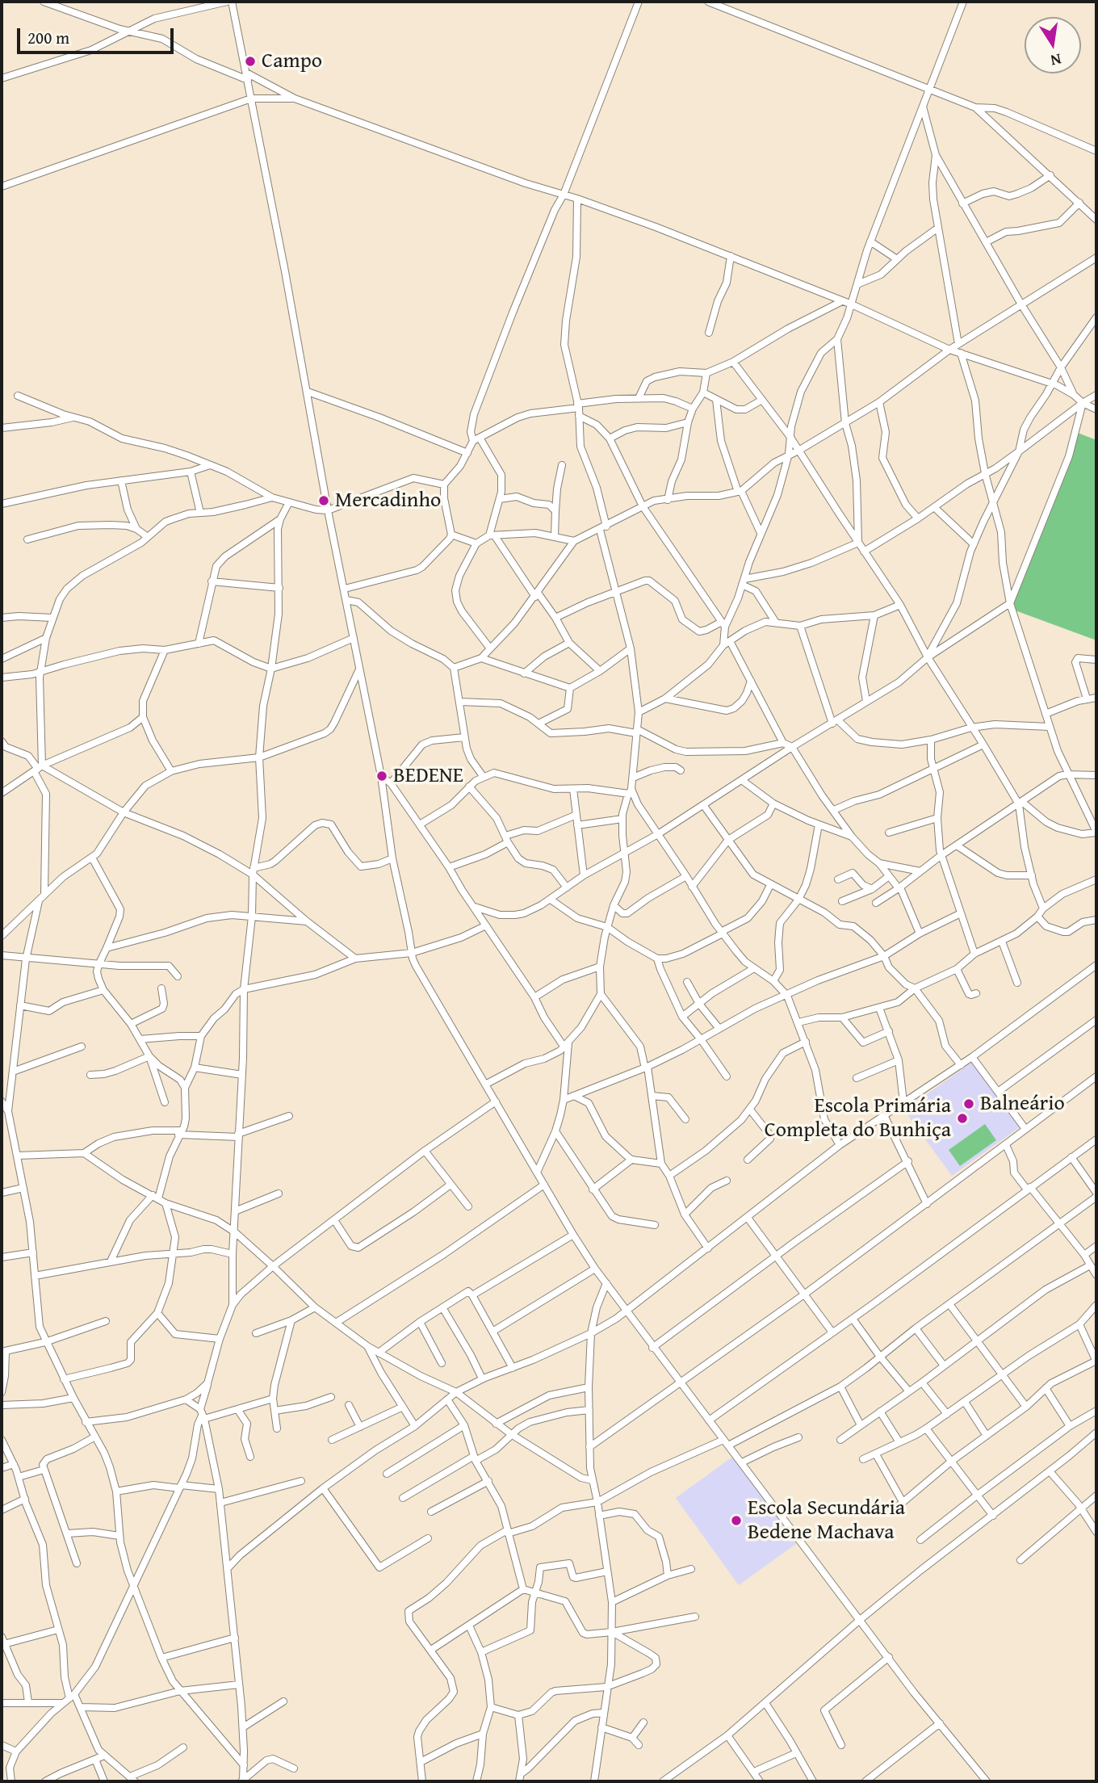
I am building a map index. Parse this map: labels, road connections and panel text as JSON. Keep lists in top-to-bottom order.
{
  "places": [
    "Campo",
    "Mercadinho",
    "BEDENE",
    "Balneário",
    "Escola Primária Completa do Bunhiça",
    "Escola Secundária Bedene Machava"
  ],
  "scale_bar": "200 m",
  "north": "bottom"
}
